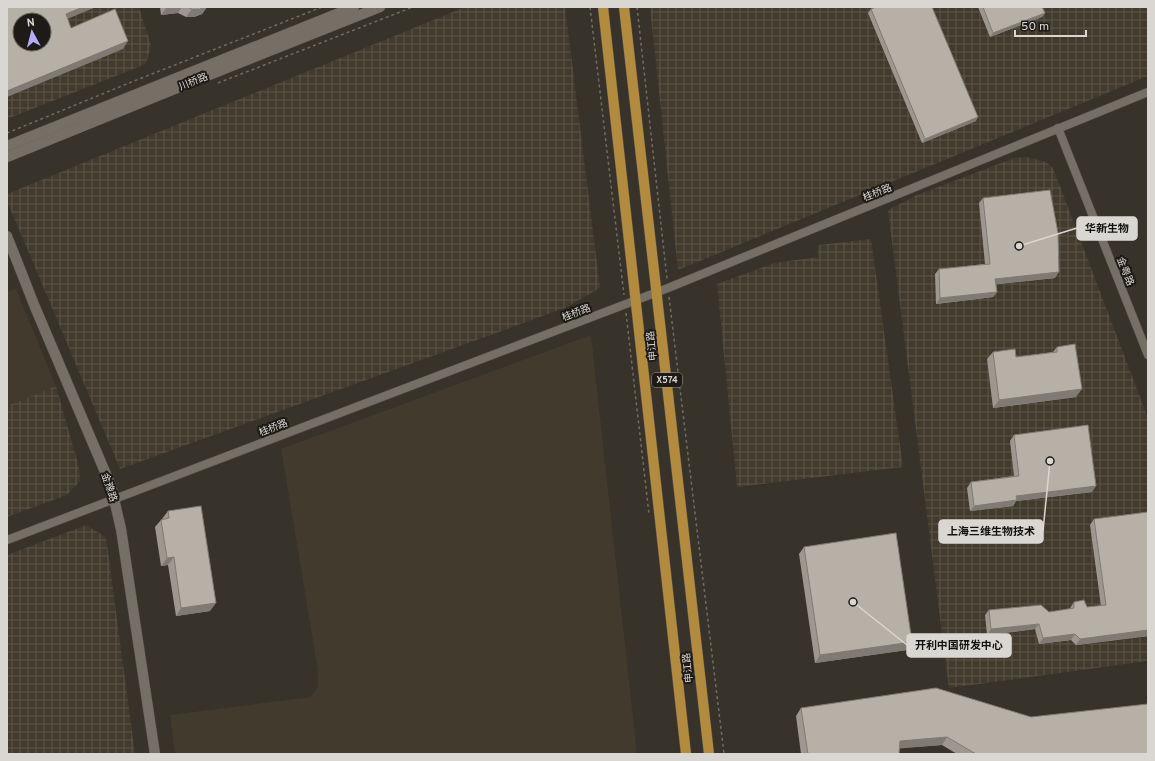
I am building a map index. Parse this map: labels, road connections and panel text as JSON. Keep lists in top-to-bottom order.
{
  "streets": {
    "main road": ["申江路", "X574"],
    "street": [
      "川桥路",
      "桂桥路",
      "金粤路",
      "金豫路"
    ]
  },
  "crossings": [
    ["桂桥路", "金粤路"],
    ["桂桥路", "申江路"],
    ["桂桥路", "金豫路"]
  ],
  "places": ["华新生物", "上海三维生物技术", "开利中国研发中心"],
  "scale_bar": "50 m",
  "north": "top"
}
